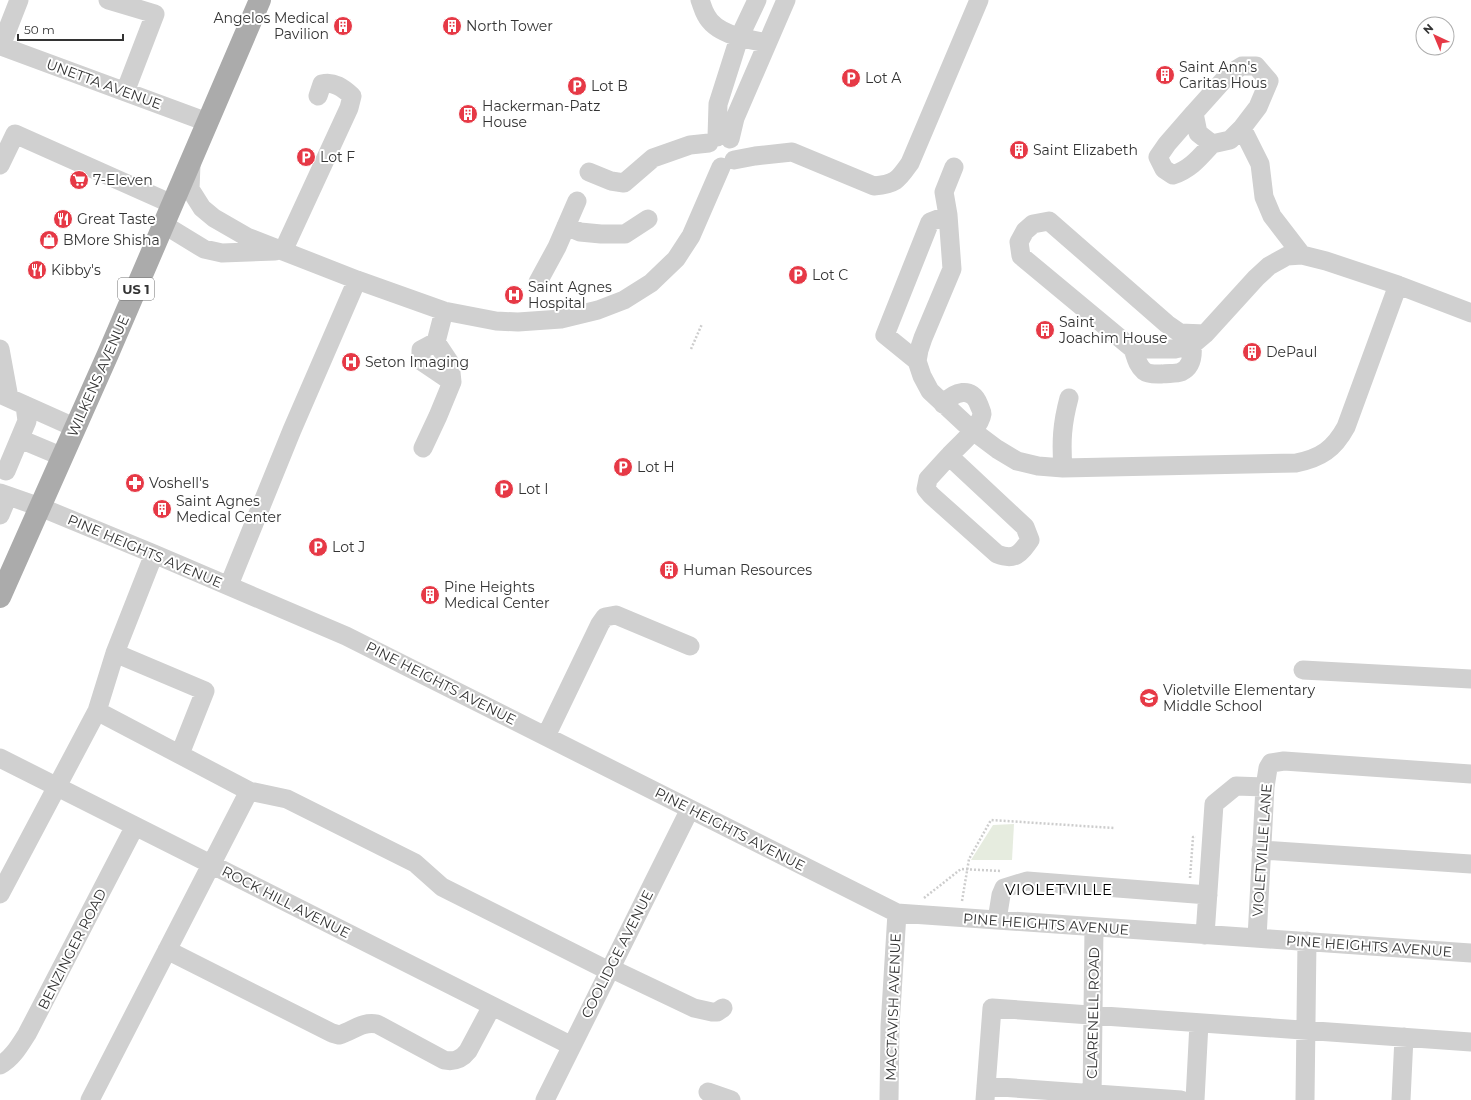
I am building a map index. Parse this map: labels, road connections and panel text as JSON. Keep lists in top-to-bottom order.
{
  "streets": {
    "main road": ["US 1", "WILKENS AVENUE"],
    "street": [
      "UNETTA AVENUE",
      "PINE HEIGHTS AVENUE",
      "VIOLETVILLE LANE",
      "ROCK HILL AVENUE",
      "BENZINGER ROAD",
      "COOLIDGE AVENUE",
      "MACTAVISH AVENUE",
      "CLARENELL ROAD"
    ]
  },
  "crossings": [
    ["UNETTA AVENUE", "WILKENS AVENUE"],
    ["WILKENS AVENUE", "PINE HEIGHTS AVENUE"],
    ["PINE HEIGHTS AVENUE", "VIOLETVILLE LANE"],
    ["PINE HEIGHTS AVENUE", "COOLIDGE AVENUE"],
    ["PINE HEIGHTS AVENUE", "MACTAVISH AVENUE"],
    ["PINE HEIGHTS AVENUE", "CLARENELL ROAD"],
    ["ROCK HILL AVENUE", "BENZINGER ROAD"],
    ["ROCK HILL AVENUE", "COOLIDGE AVENUE"]
  ],
  "districts": ["VIOLETVILLE"],
  "places": {
    "building": [
      "Angelos Medical Pavilion",
      "North Tower",
      "Saint Ann's Caritas Hous",
      "Hackerman-Patz House",
      "Saint Elizabeth",
      "Saint Joachim House",
      "DePaul",
      "Saint Agnes Medical Center",
      "Human Resources",
      "Pine Heights Medical Center"
    ],
    "parking": [
      "Lot A",
      "Lot B",
      "Lot F",
      "Lot C",
      "Lot H",
      "Lot I",
      "Lot J"
    ],
    "supermarket": ["7-Eleven"],
    "restaurant": ["Great Taste", "Kibby's"],
    "shop": ["BMore Shisha"],
    "hospital": ["Saint Agnes Hospital", "Seton Imaging"],
    "pharmacy": ["Voshell's"],
    "school or university": ["Violetville Elementary Middle School"]
  },
  "scale_bar": "50 m",
  "north": "top left"
}
